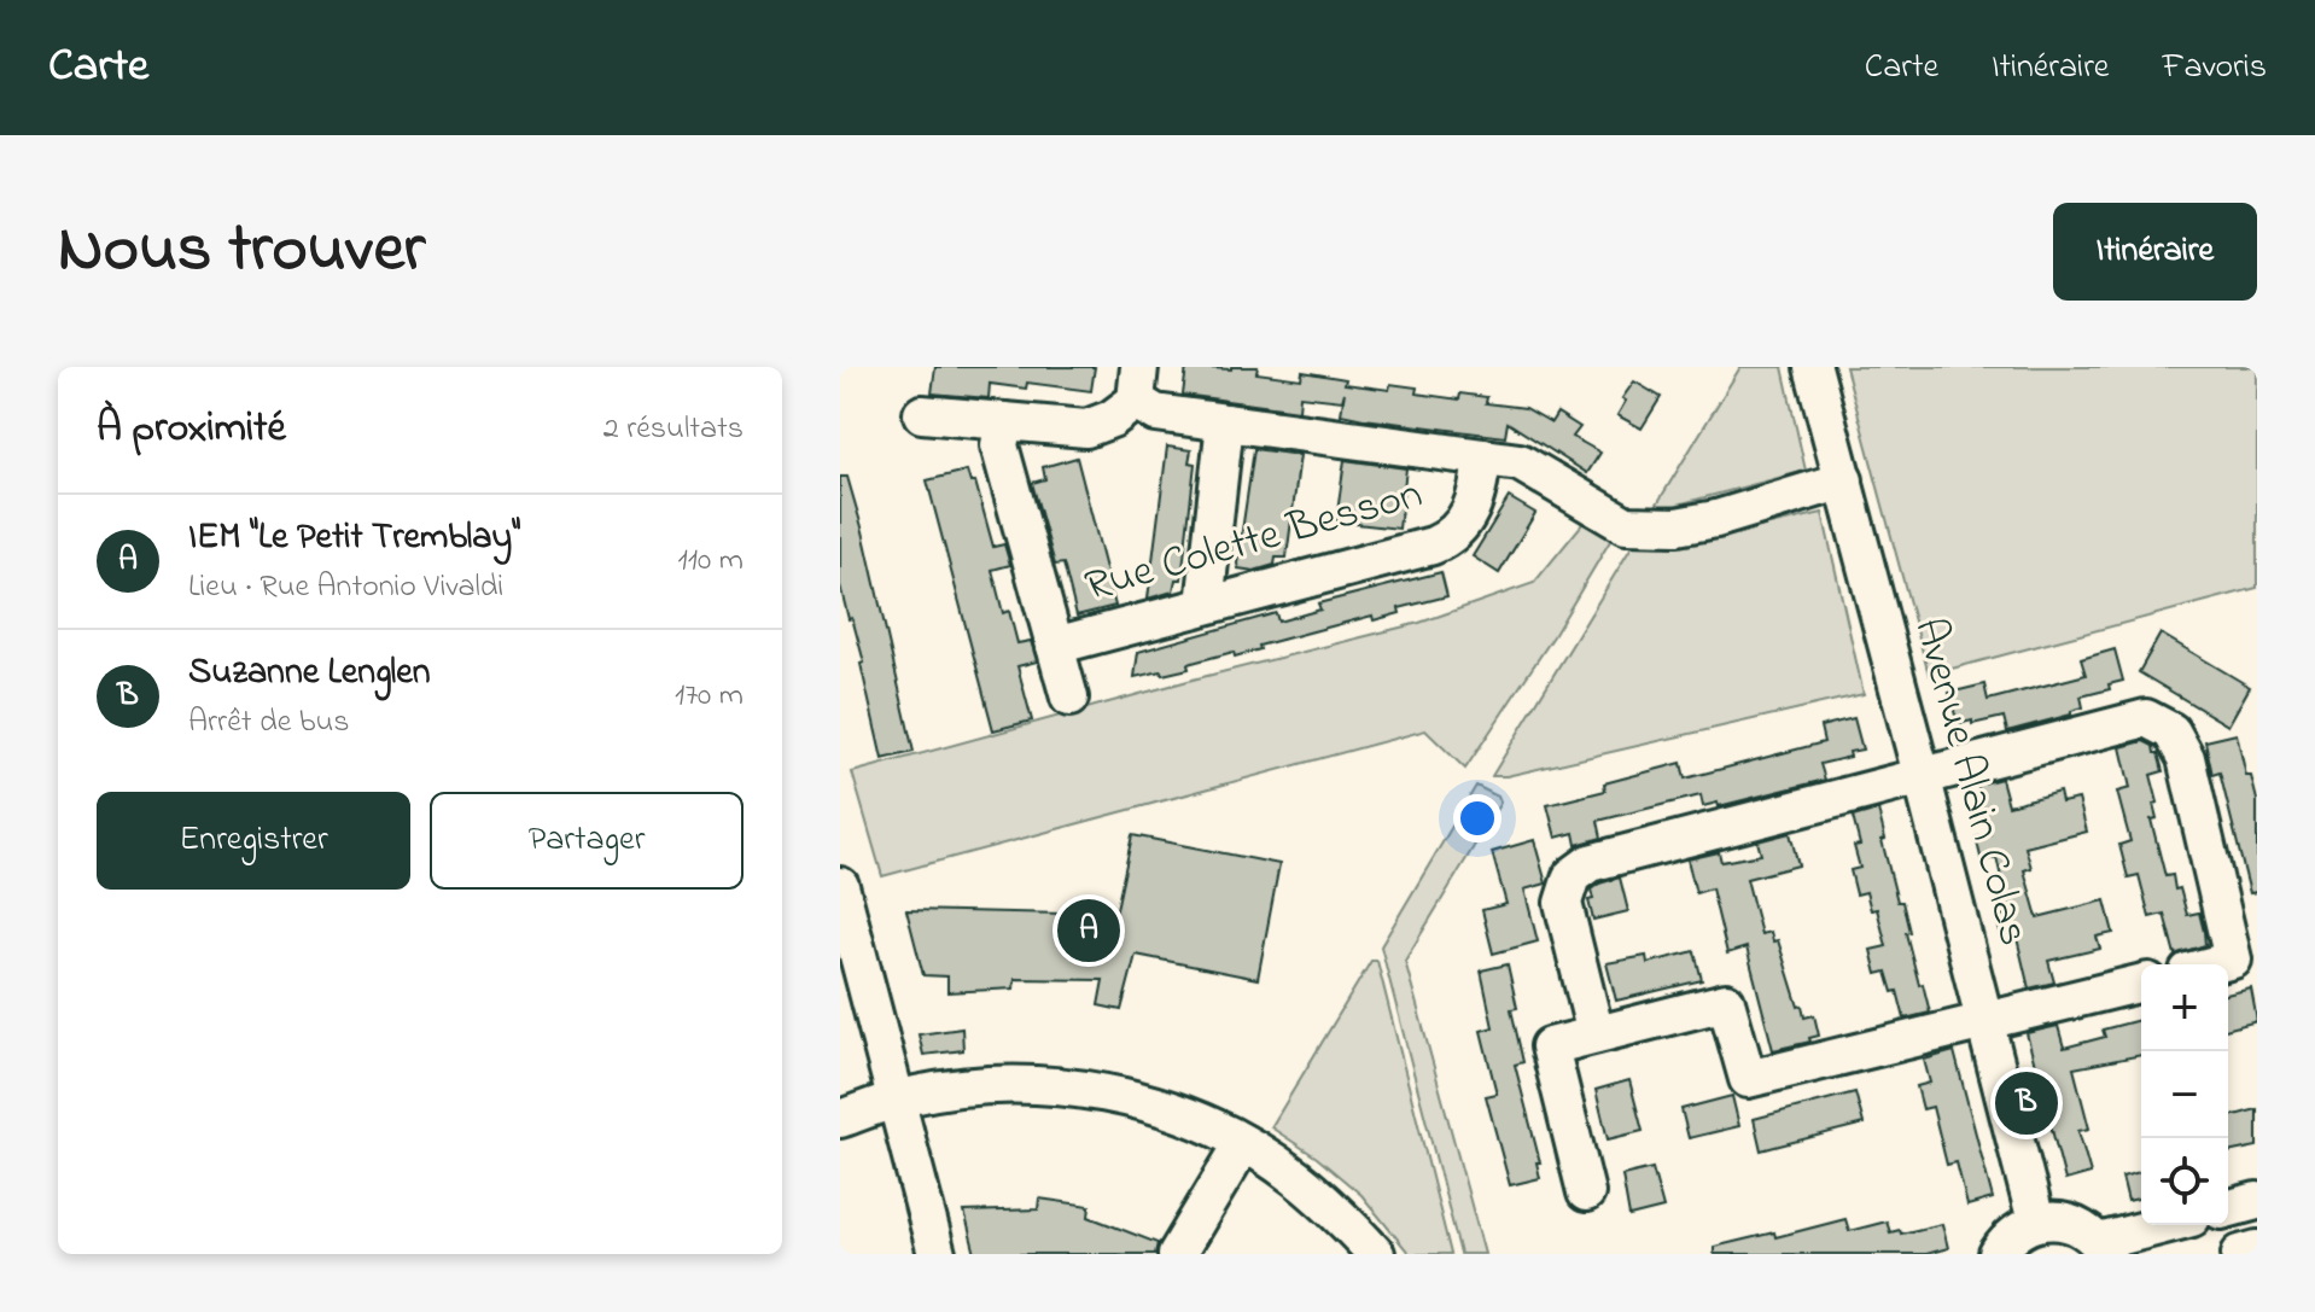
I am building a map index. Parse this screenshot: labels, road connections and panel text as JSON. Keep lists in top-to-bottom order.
{
  "streets": {
    "street": ["Rue Colette Besson", "Avenue Alain Colas"]
  },
  "crossings": [
    ["Rue Colette Besson", "Avenue Alain Colas"]
  ],
  "page": {
    "header": "Carte",
    "nav": ["Carte", "Itinéraire", "Favoris"],
    "title": "Nous trouver",
    "buttons": [
      "Itinéraire",
      ["Enregistrer", "Partager"]
    ],
    "heading": ["À proximité", "2 résultats"],
    "list": [
      {
        "mark": "A",
        "name": "IEM \"Le Petit Tremblay\"",
        "note": "Lieu · Rue Antonio Vivaldi",
        "value": "110 m"
      },
      {
        "mark": "B",
        "name": "Suzanne Lenglen",
        "note": "Arrêt de bus",
        "value": "170 m"
      }
    ],
    "pins": ["A", "B"],
    "map_buttons": ["+", "−"]
  }
}
